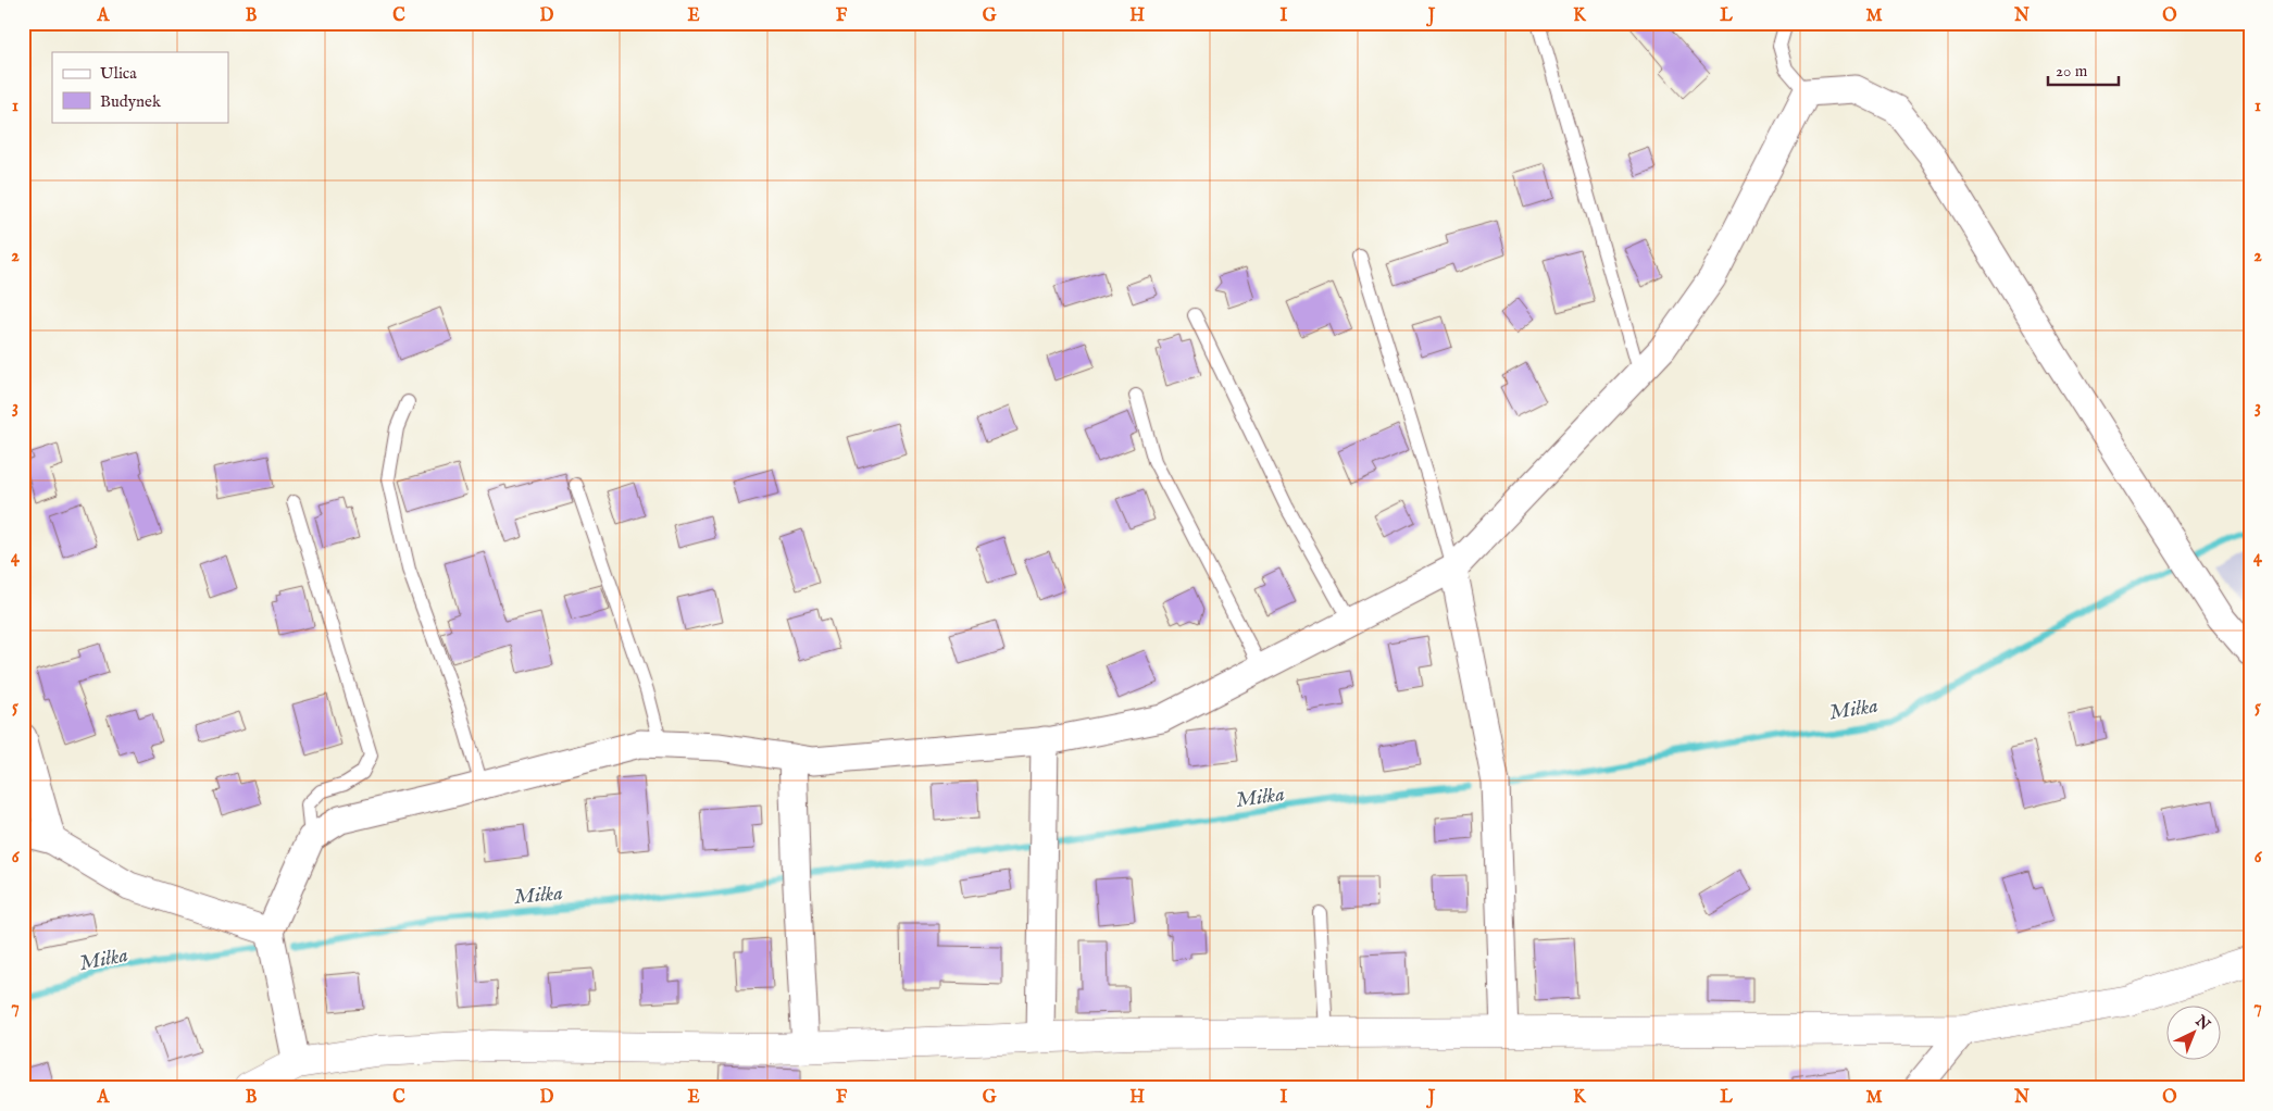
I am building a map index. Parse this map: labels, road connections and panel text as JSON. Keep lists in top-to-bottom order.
{
  "water": ["Miłka"],
  "legend": ["Ulica", "Budynek"],
  "scale_bar": "20 m",
  "north": "top right",
  "grid": {
    "columns": [
      "A",
      "B",
      "C",
      "D",
      "E",
      "F",
      "G",
      "H",
      "I",
      "J",
      "K",
      "L",
      "M",
      "N",
      "O"
    ],
    "rows": [
      "1",
      "2",
      "3",
      "4",
      "5",
      "6",
      "7"
    ]
  }
}
